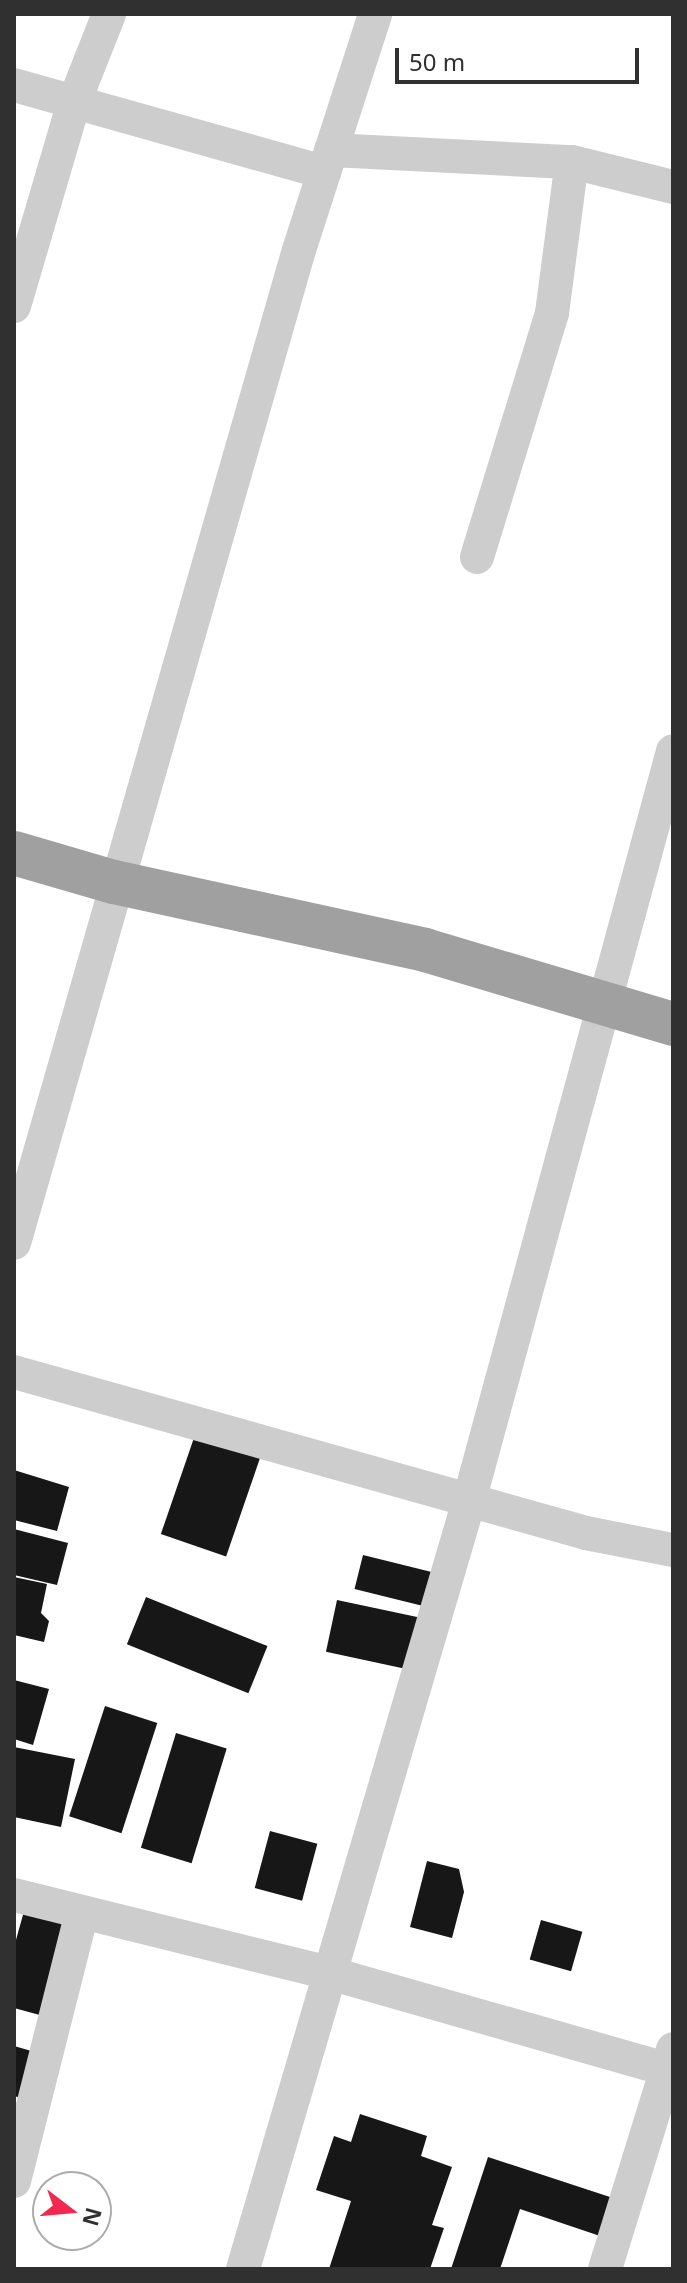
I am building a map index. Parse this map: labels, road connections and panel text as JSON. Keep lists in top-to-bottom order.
{
  "scale_bar": "50 m",
  "north": "right"
}
